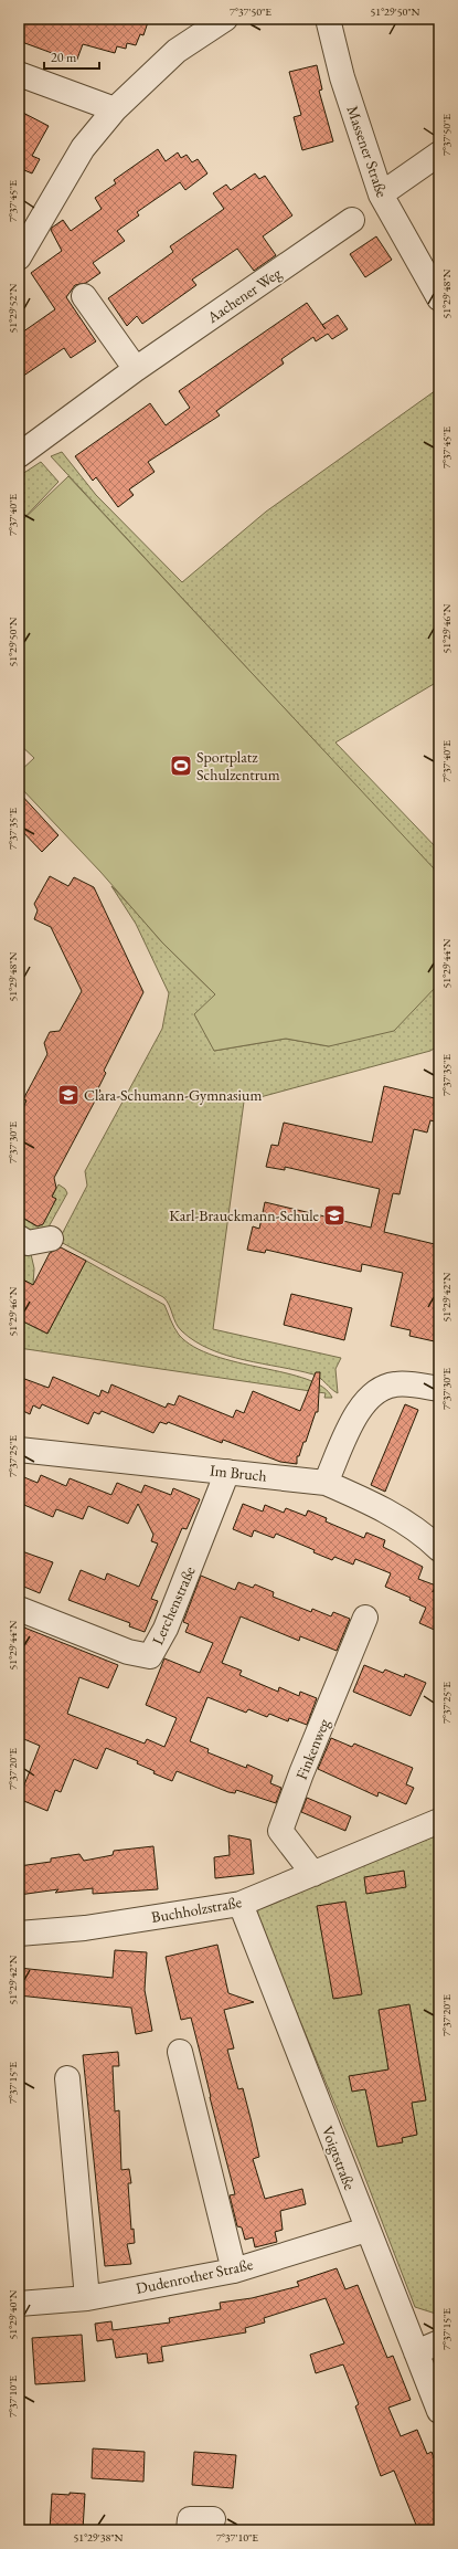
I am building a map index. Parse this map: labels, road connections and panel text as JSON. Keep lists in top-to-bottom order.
{
  "streets": {
    "street": [
      "Massener Straße",
      "Aachener Weg",
      "Im Bruch",
      "Lerchenstraße",
      "Finkenweg",
      "Buchholzstraße",
      "Voigtstraße",
      "Dudenrother Straße"
    ]
  },
  "crossings": [
    ["Im Bruch", "Lerchenstraße"],
    ["Finkenweg", "Buchholzstraße"],
    ["Buchholzstraße", "Voigtstraße"],
    ["Voigtstraße", "Dudenrother Straße"]
  ],
  "places": {
    "sports": ["Sportplatz Schulzentrum"],
    "school or university": ["Clara-Schumann-Gymnasium", "Karl-Brauckmann-Schule"]
  },
  "scale_bar": "20 m",
  "coordinates": [
    "7°37'50\"E",
    "51°29'50\"N",
    "7°37'45\"E",
    "51°29'48\"N",
    "51°29'52\"N",
    "7°37'40\"E",
    "51°29'46\"N",
    "7°37'35\"E",
    "51°29'44\"N",
    "7°37'30\"E",
    "51°29'42\"N",
    "7°37'25\"E",
    "7°37'20\"E",
    "7°37'15\"E",
    "51°29'40\"N",
    "7°37'10\"E",
    "51°29'38\"N"
  ]
}
